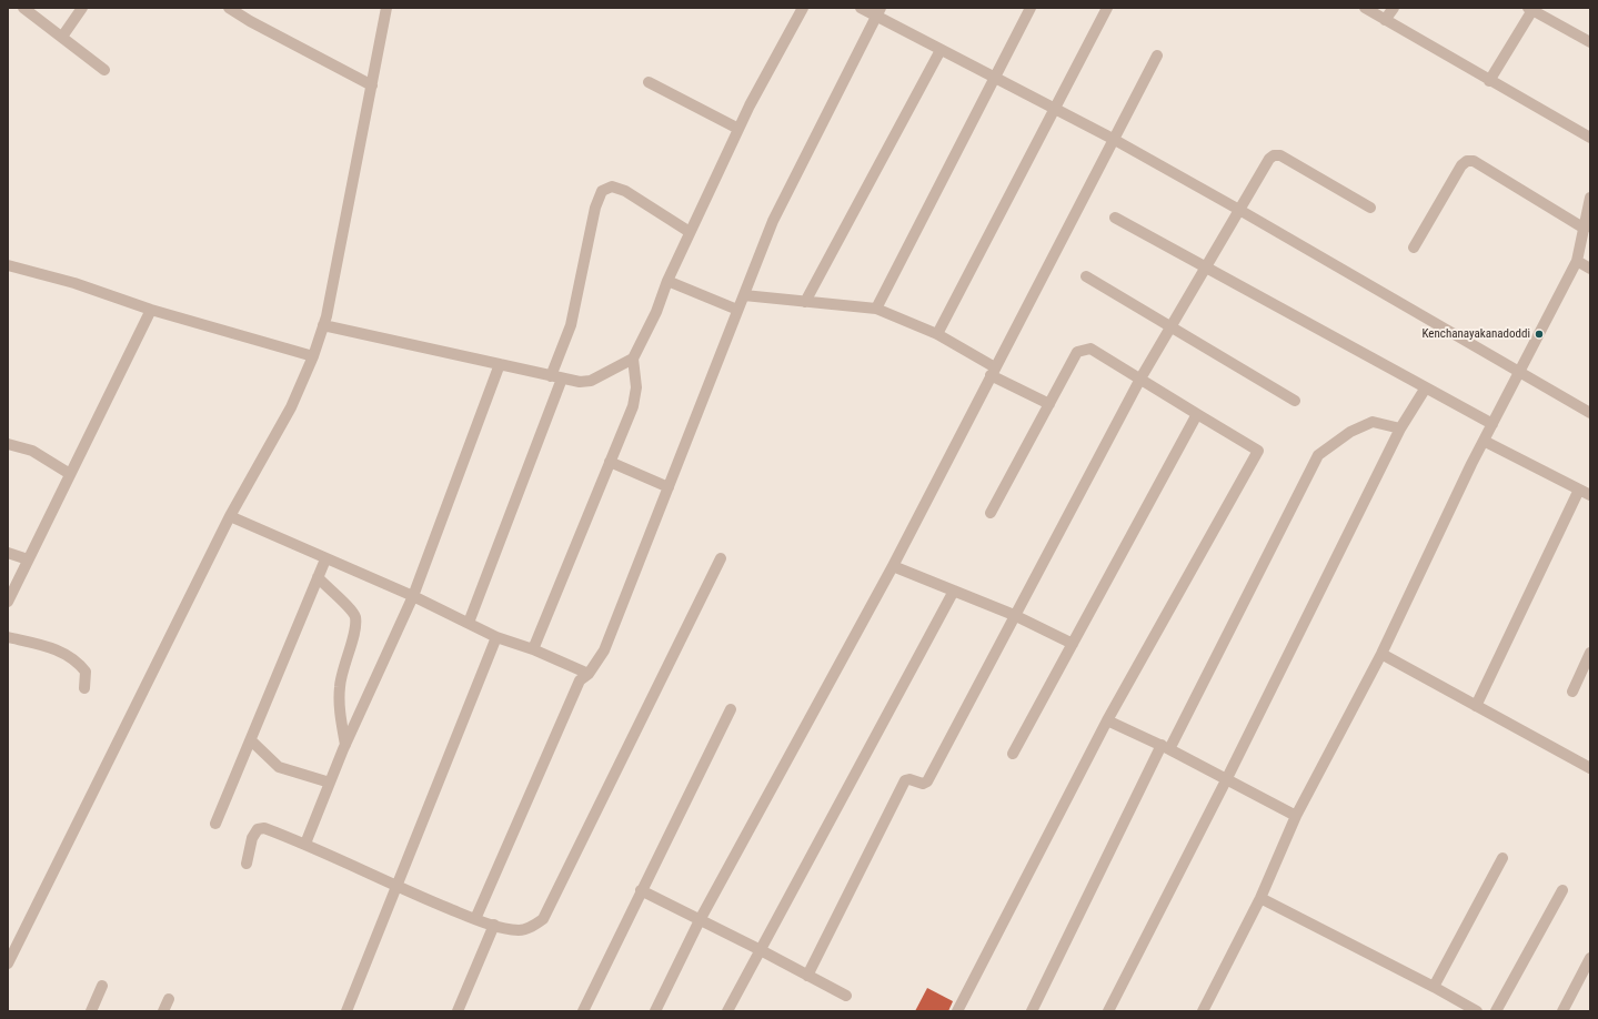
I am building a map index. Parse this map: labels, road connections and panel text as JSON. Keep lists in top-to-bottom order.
{
  "places": ["Kenchanayakanadoddi"]
}
